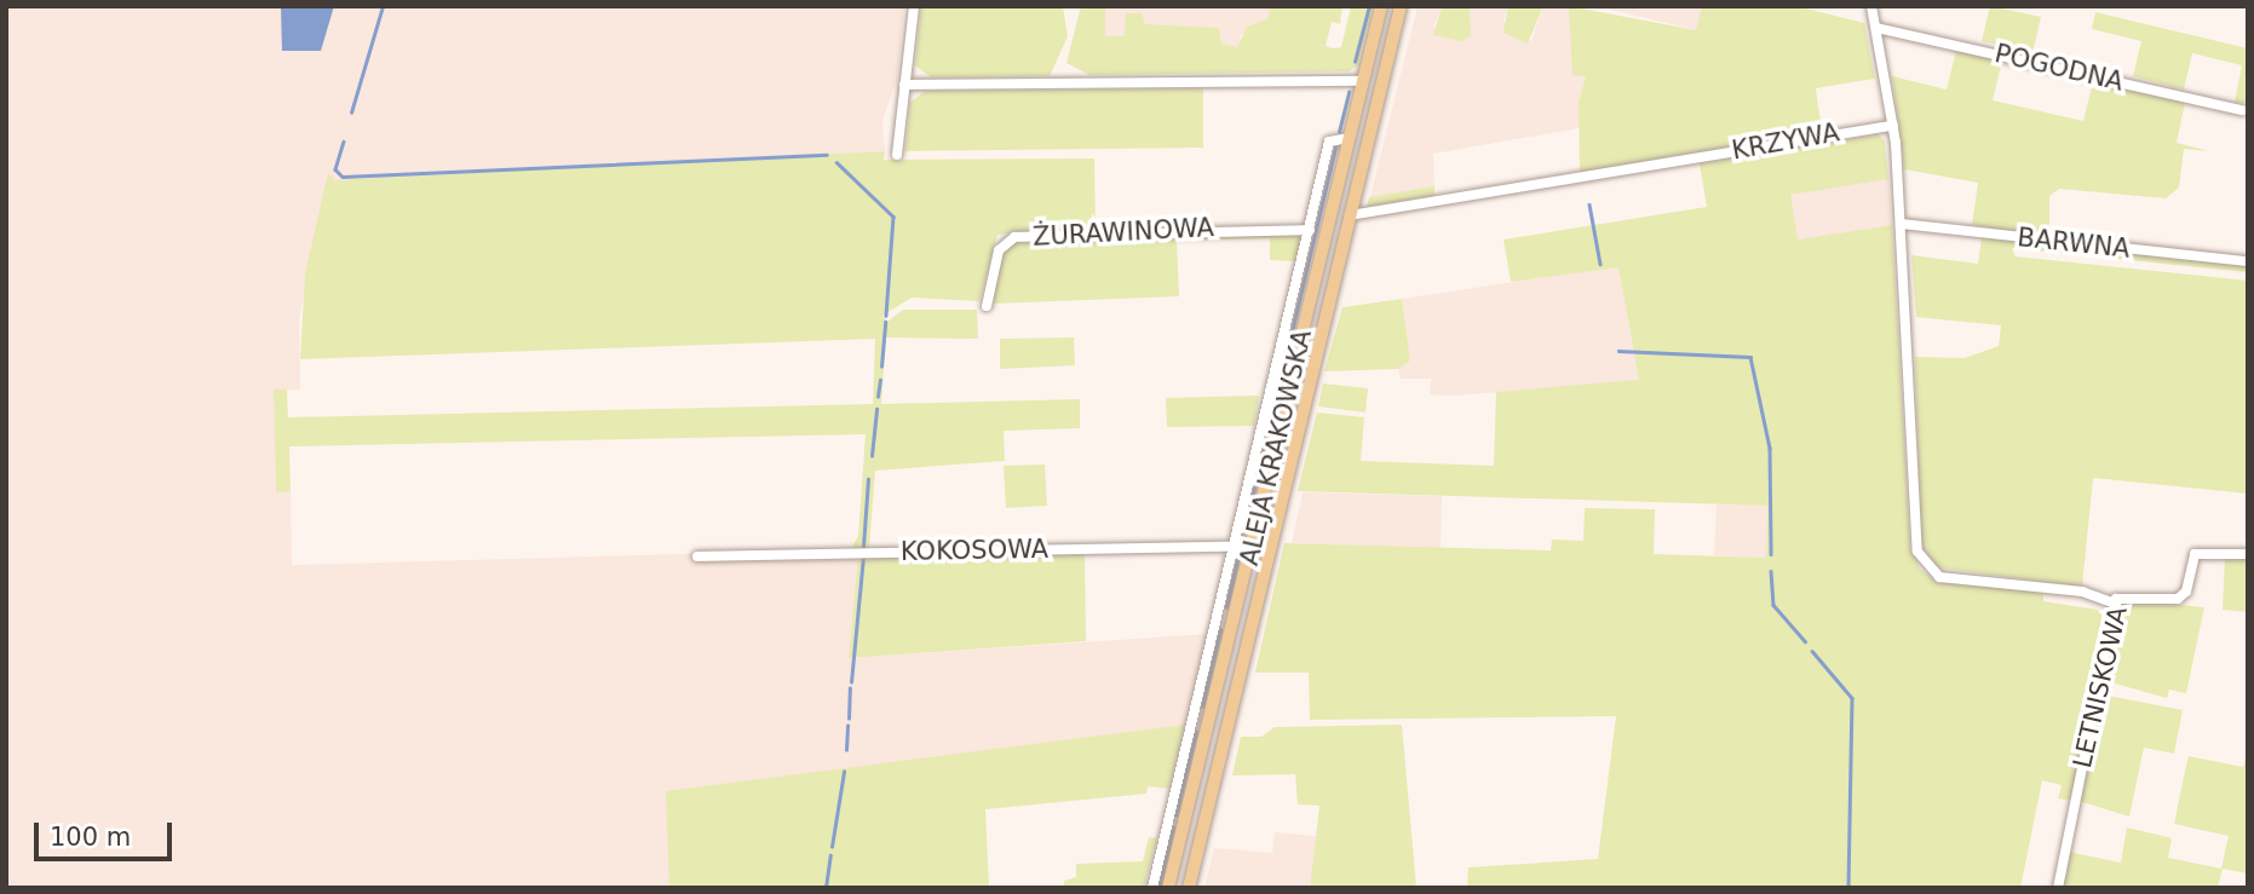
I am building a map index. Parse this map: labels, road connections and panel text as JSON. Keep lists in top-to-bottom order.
{
  "streets": {
    "main road": ["ALEJA KRAKOWSKA"],
    "street": [
      "POGODNA",
      "KRZYWA",
      "ŻURAWINOWA",
      "BARWNA",
      "KOKOSOWA",
      "LETNISKOWA"
    ]
  },
  "crossings": [
    ["KRZYWA", "ALEJA KRAKOWSKA"],
    ["ALEJA KRAKOWSKA", "KOKOSOWA"]
  ],
  "scale_bar": "100 m"
}
